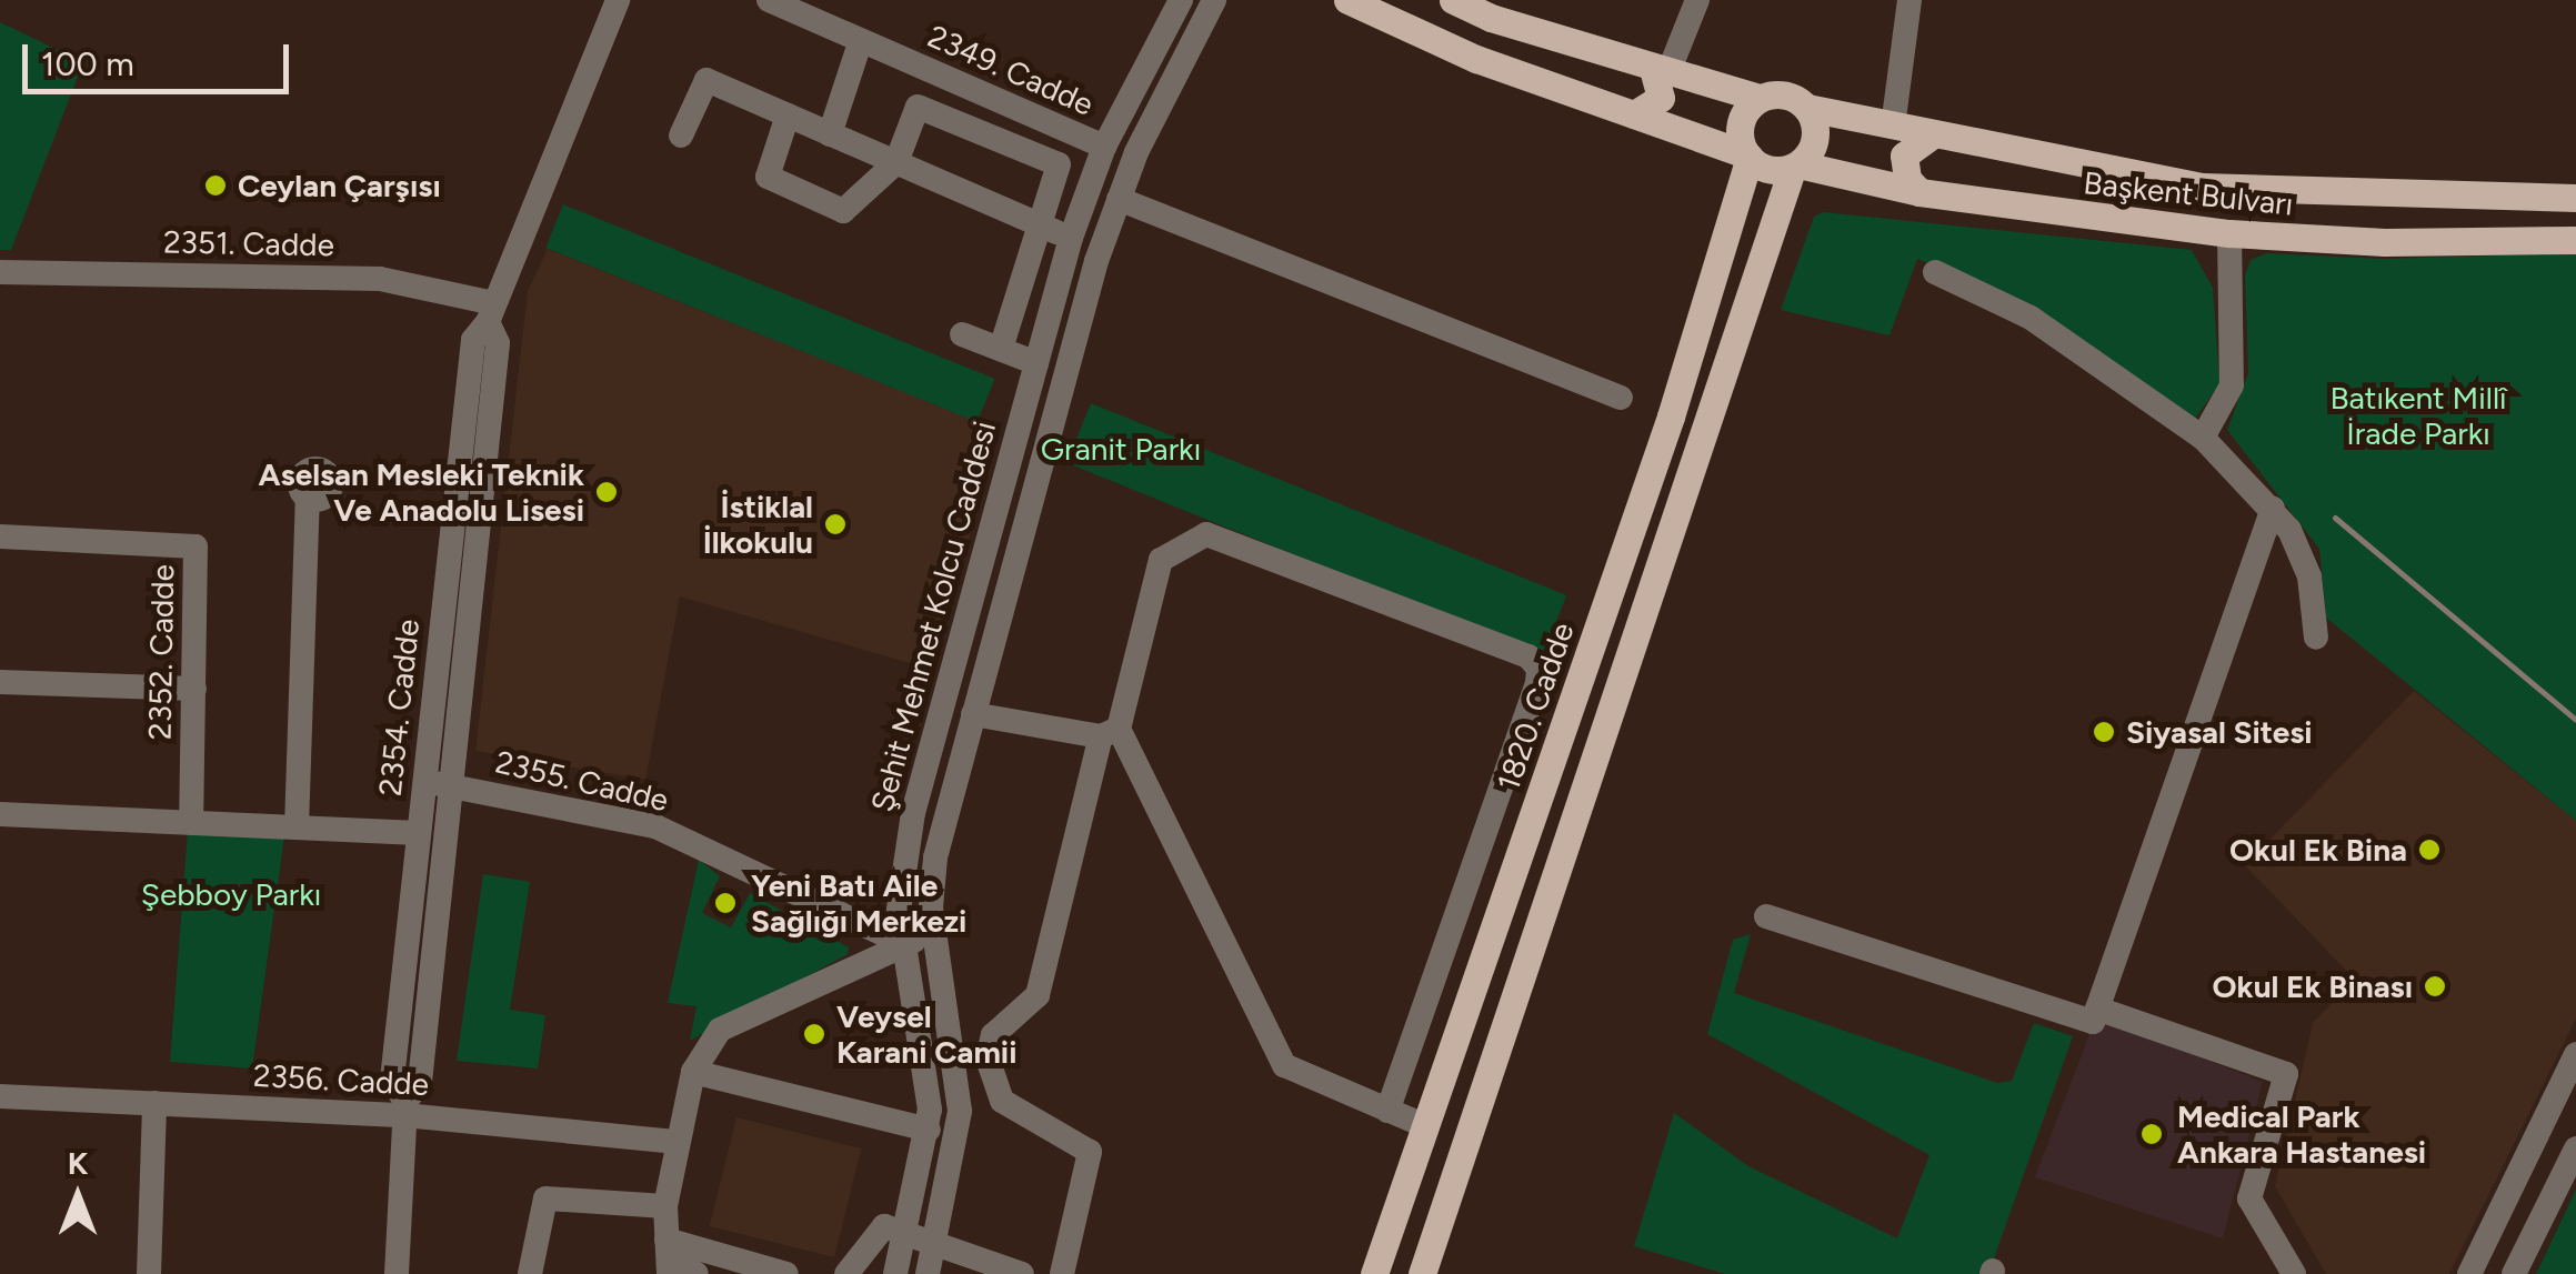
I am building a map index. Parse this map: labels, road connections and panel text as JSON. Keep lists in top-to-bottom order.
{
  "streets": {
    "main road": ["Başkent Bulvarı", "1820. Cadde"],
    "street": [
      "2349. Cadde",
      "2351. Cadde",
      "Şehit Mehmet Kolcu Caddesi",
      "2352. Cadde",
      "2354. Cadde",
      "2355. Cadde",
      "2356. Cadde"
    ]
  },
  "crossings": [
    ["2349. Cadde", "Şehit Mehmet Kolcu Caddesi"],
    ["Başkent Bulvarı", "1820. Cadde"],
    ["2351. Cadde", "2354. Cadde"],
    ["Şehit Mehmet Kolcu Caddesi", "2355. Cadde"],
    ["2354. Cadde", "2355. Cadde"],
    ["2354. Cadde", "2356. Cadde"]
  ],
  "parks": ["Batıkent Millî İrade Parkı", "Granit Parkı", "Şebboy Parkı"],
  "places": [
    "Ceylan Çarşısı",
    "Aselsan Mesleki Teknik Ve Anadolu Lisesi",
    "İstiklal İlkokulu",
    "Siyasal Sitesi",
    "Okul Ek Bina",
    "Yeni Batı Aile Sağlığı Merkezi",
    "Okul Ek Binası",
    "Veysel Karani Camii",
    "Medical Park Ankara Hastanesi"
  ],
  "scale_bar": "100 m",
  "north": "top"
}
